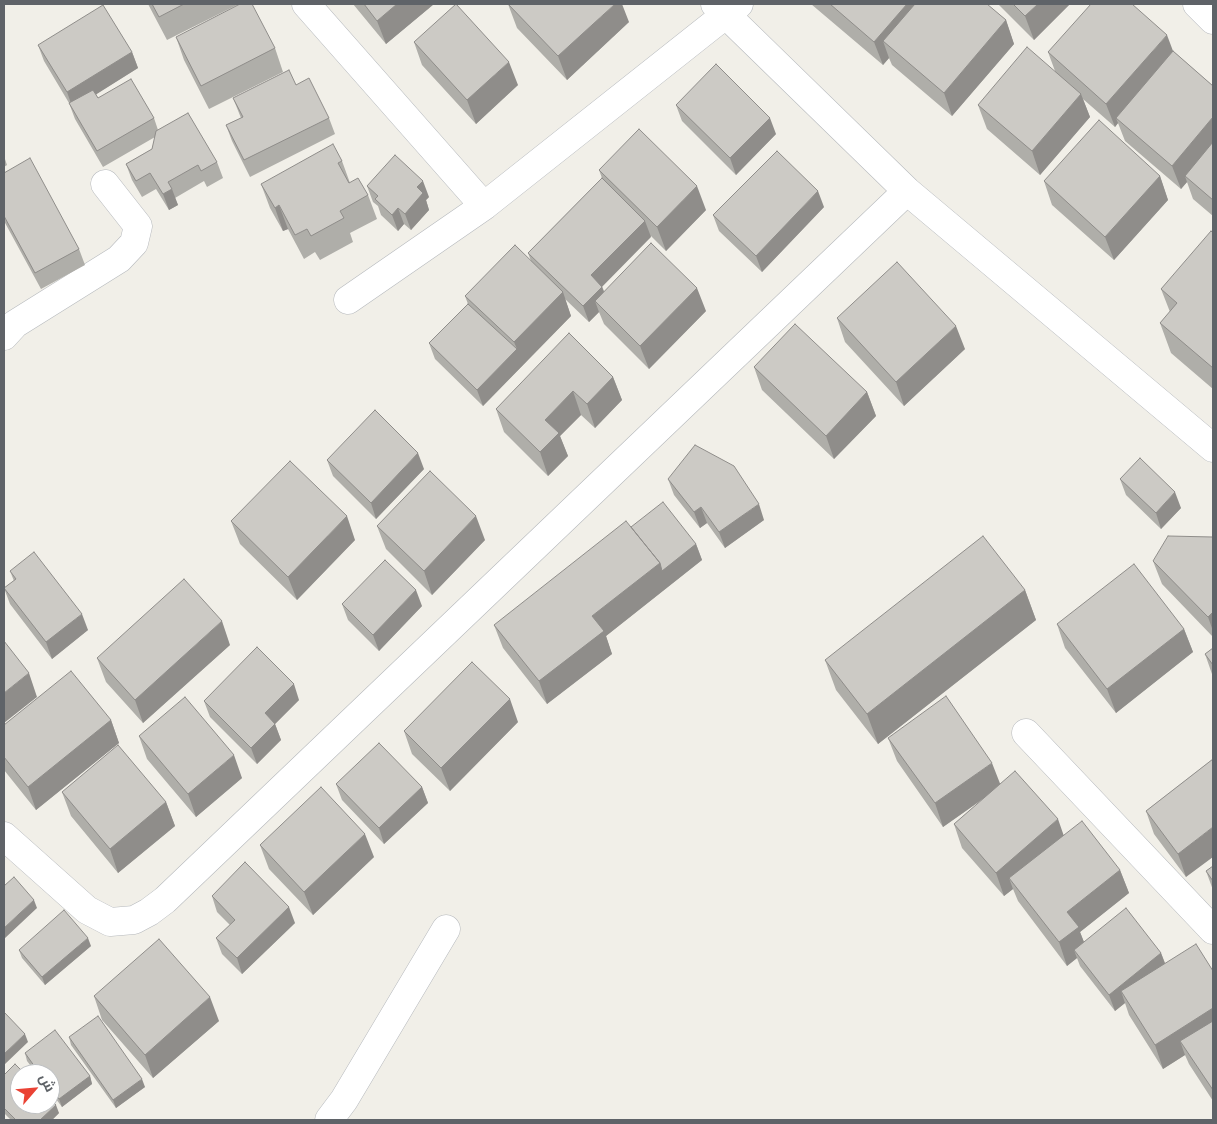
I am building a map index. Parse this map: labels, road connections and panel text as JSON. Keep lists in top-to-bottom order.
{
  "north": "top right"
}
